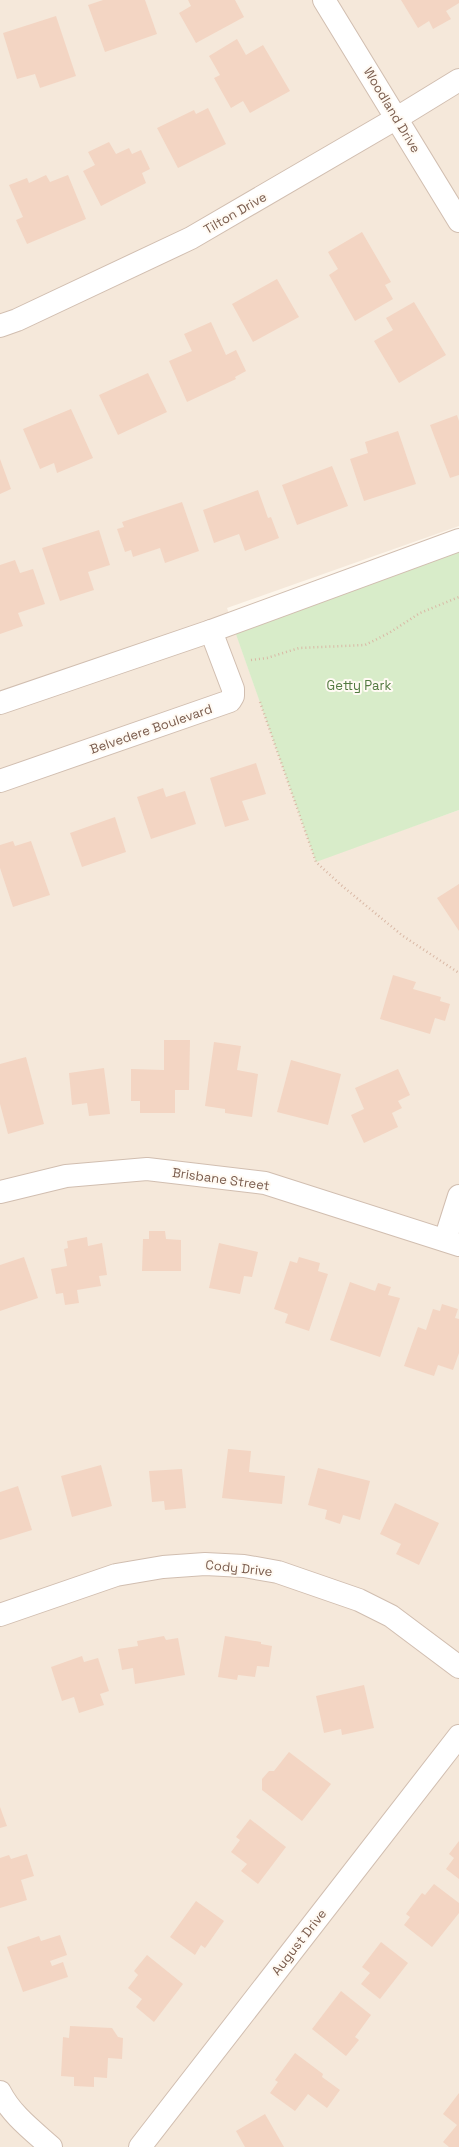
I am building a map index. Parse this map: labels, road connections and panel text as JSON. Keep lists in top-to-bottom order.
{
  "streets": {
    "street": [
      "Woodland Drive",
      "Tilton Drive",
      "Belvedere Boulevard",
      "Brisbane Street",
      "Cody Drive",
      "August Drive"
    ]
  },
  "crossings": [
    ["Woodland Drive", "Tilton Drive"]
  ],
  "parks": ["Getty Park"]
}
